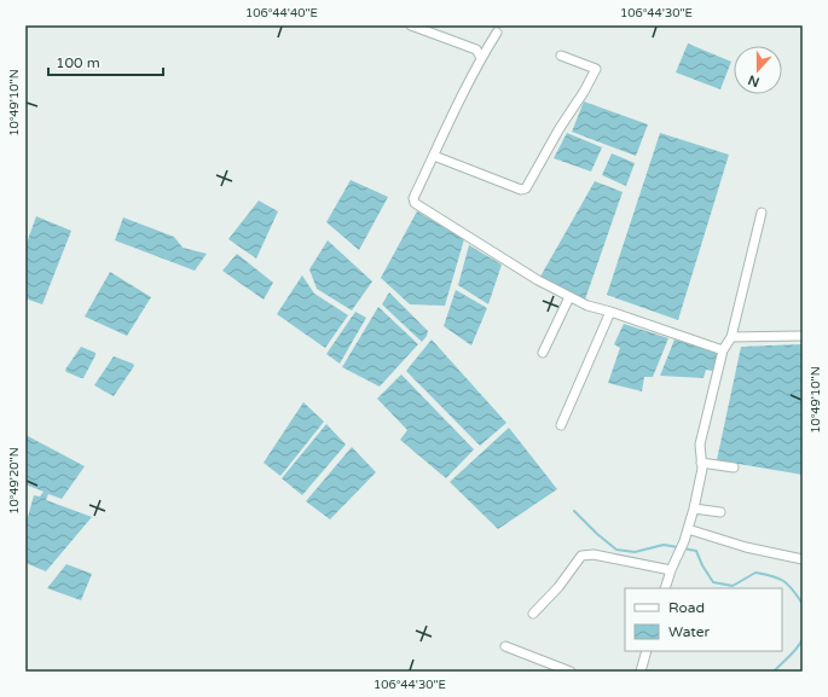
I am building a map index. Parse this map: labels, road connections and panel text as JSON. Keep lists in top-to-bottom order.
{
  "legend": ["Road", "Water"],
  "scale_bar": "100 m",
  "north": "bottom",
  "coordinates": [
    "106°44'40\"E",
    "106°44'30\"E",
    "10°49'10\"N",
    "10°49'20\"N"
  ]
}
